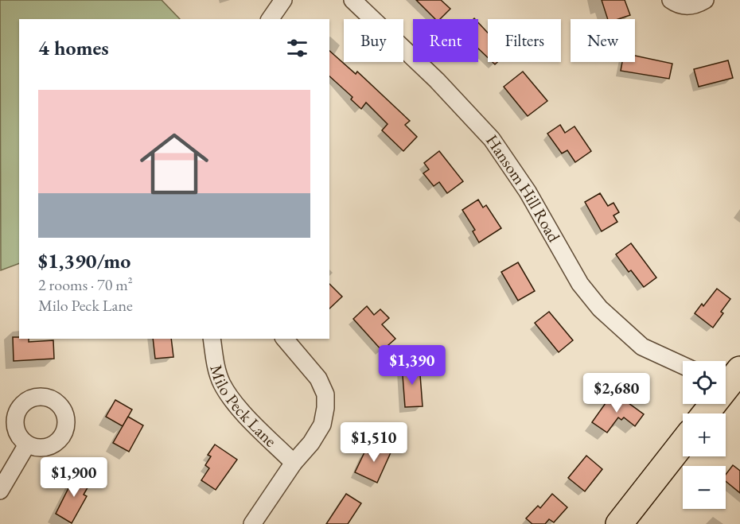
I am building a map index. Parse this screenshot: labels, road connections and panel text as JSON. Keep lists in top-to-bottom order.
{
  "streets": {
    "street": ["Hansom Hill Road", "Milo Peck Lane"]
  },
  "page": {
    "chip": [
      "Buy",
      "Rent",
      "Filters",
      "New"
    ],
    "heading": "4 homes",
    "list": [
      {
        "name": "$1,390/mo",
        "note": "2 rooms · 70 m² · Milo Peck Lane"
      }
    ],
    "price": [
      "$1,390",
      "$2,680",
      "$1,510",
      "$1,900"
    ],
    "map_buttons": ["+", "−"]
  }
}
